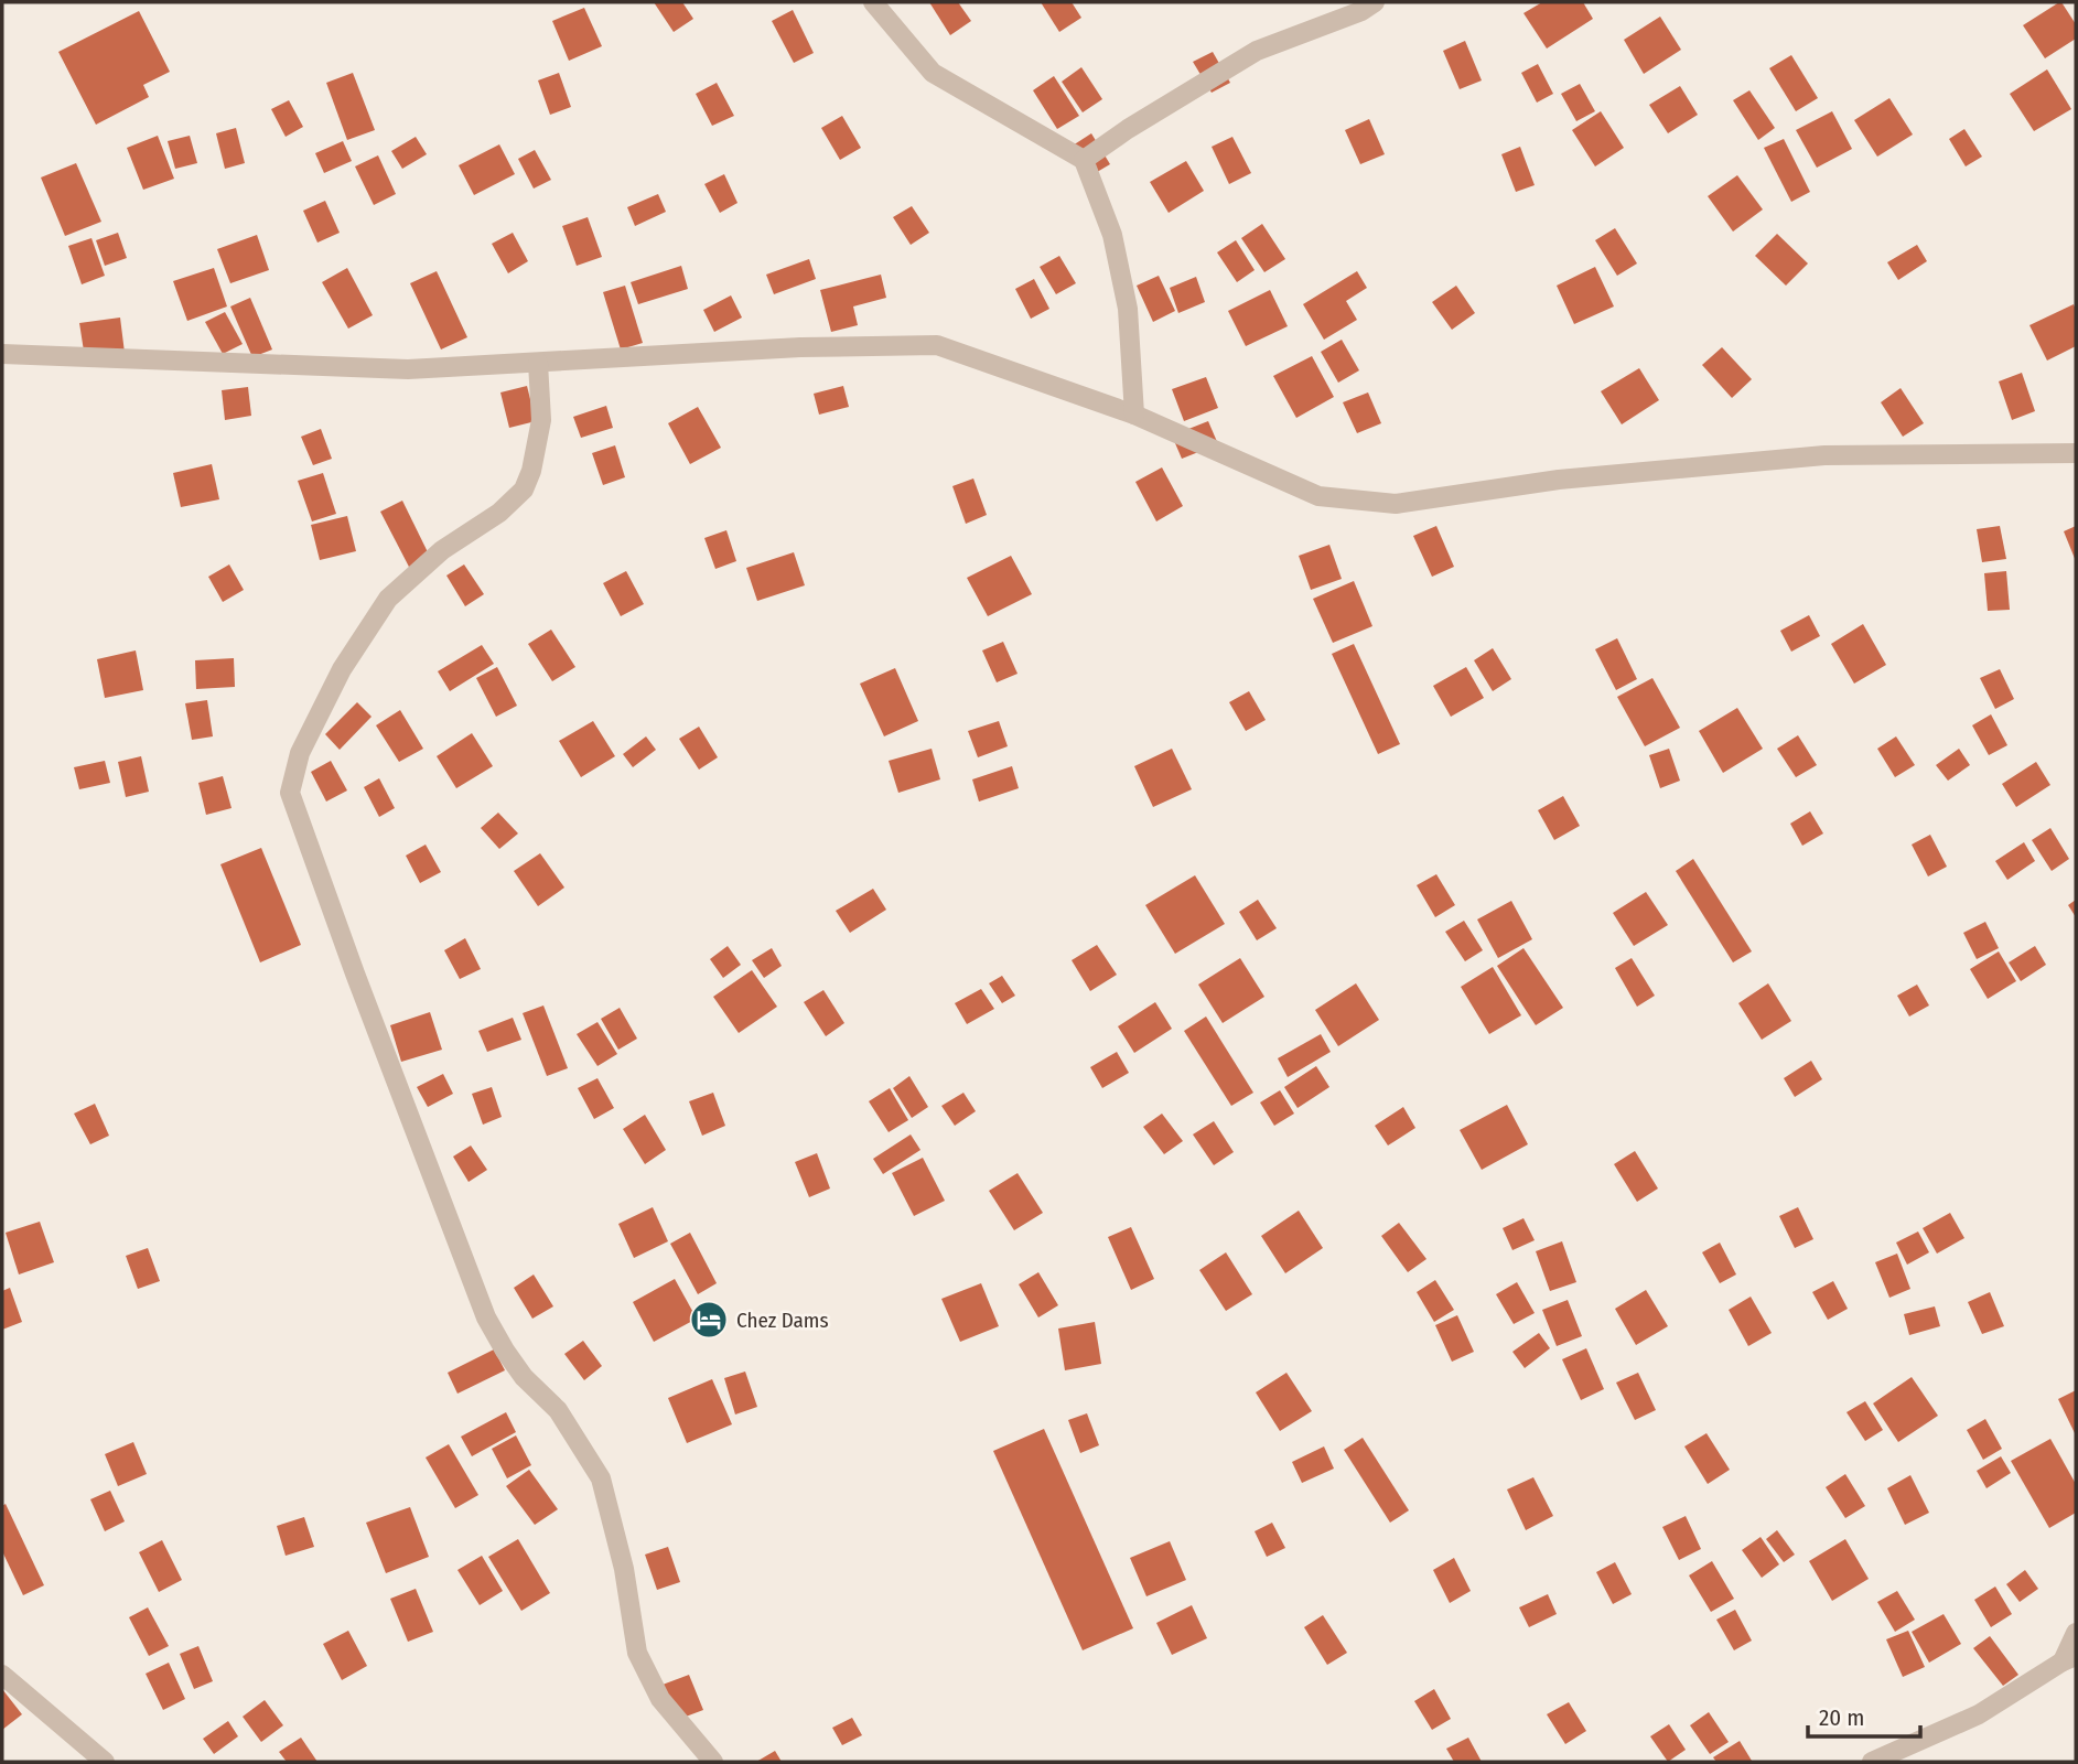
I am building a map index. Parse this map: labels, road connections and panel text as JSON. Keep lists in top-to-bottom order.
{
  "places": {
    "hotel": ["Chez Dams"]
  },
  "scale_bar": "20 m"
}
